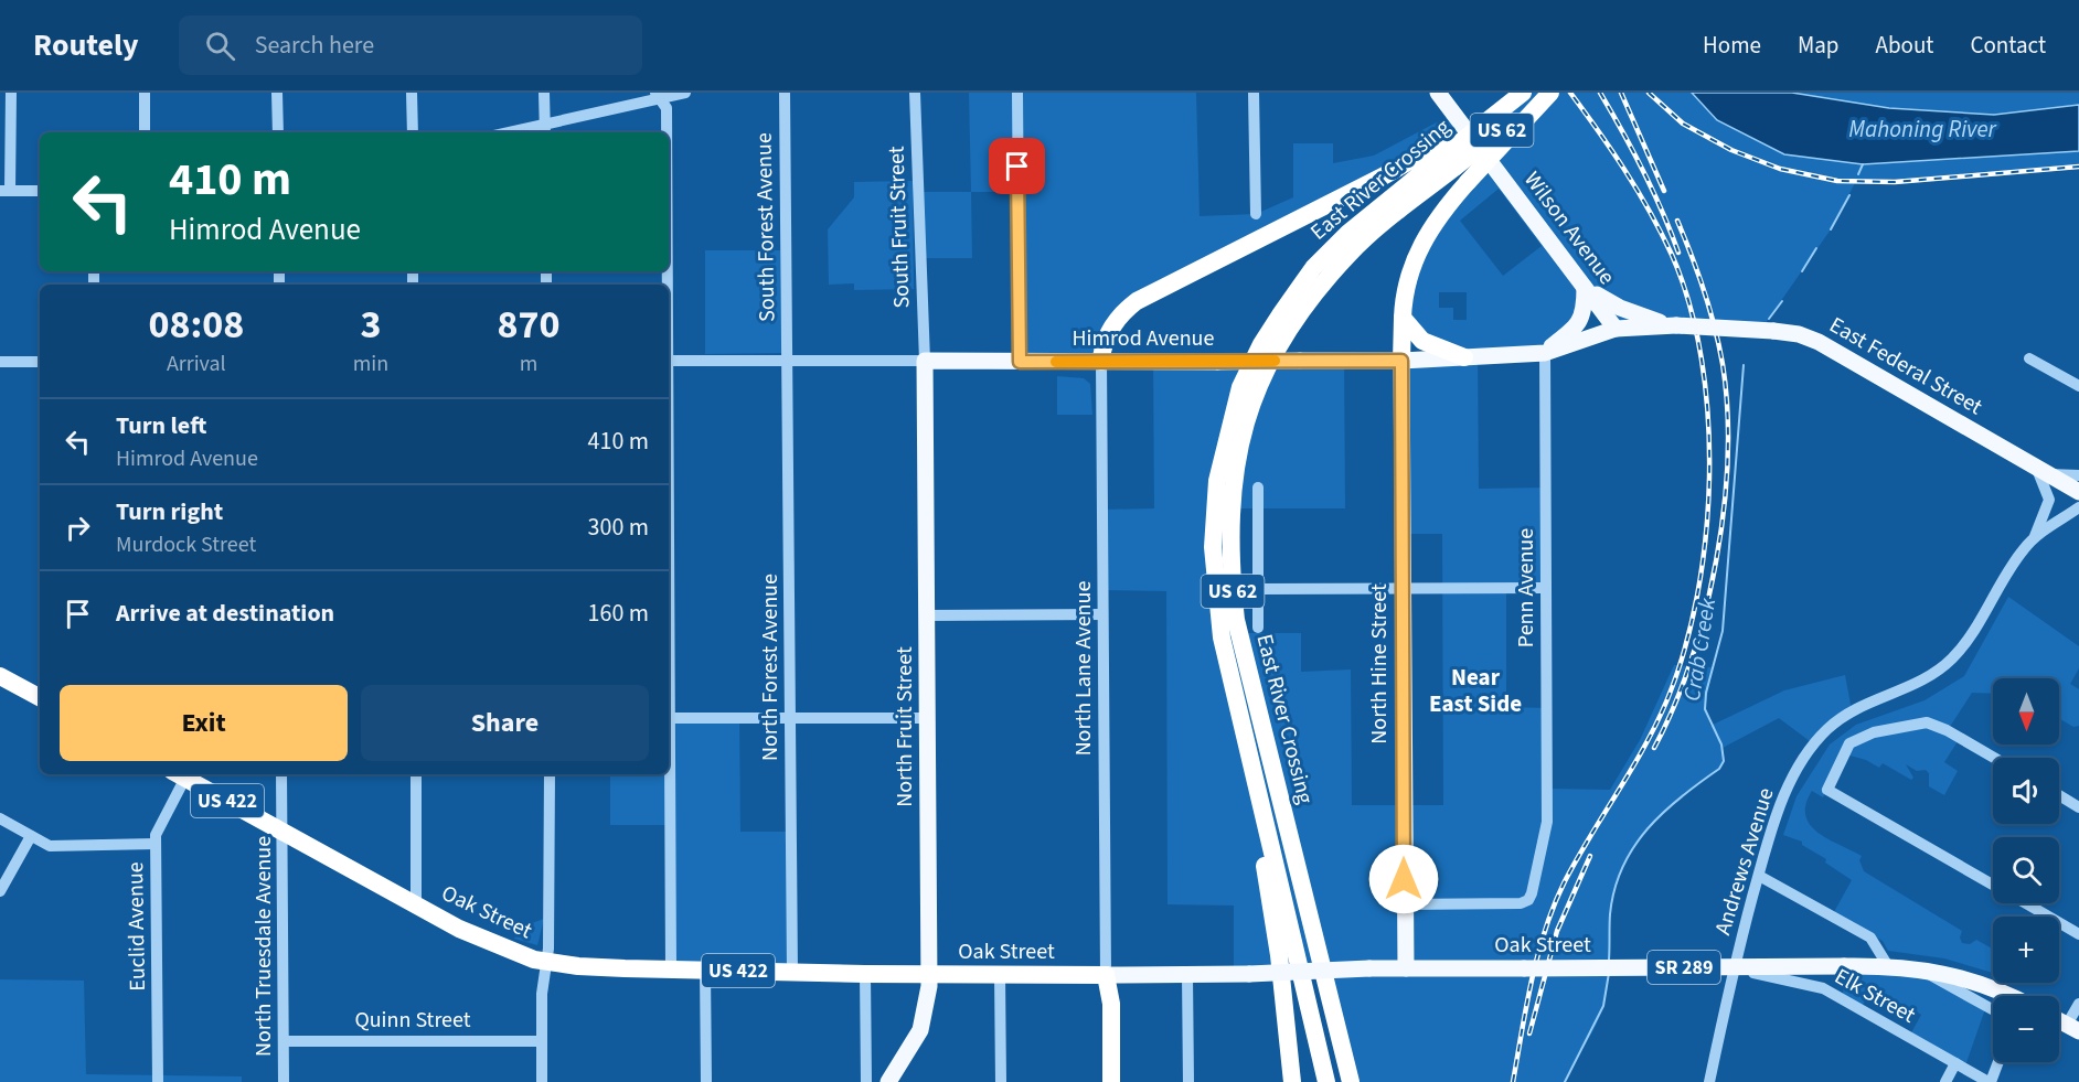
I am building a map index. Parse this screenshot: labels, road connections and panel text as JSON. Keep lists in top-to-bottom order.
{
  "streets": {
    "highway": [
      "US 62",
      "East River Crossing",
      "US 422",
      "Oak Street"
    ],
    "main road": [
      "Wilson Avenue",
      "Himrod Avenue",
      "East Federal Street",
      "North Hine Street",
      "North Fruit Street",
      "SR 289"
    ],
    "street": [
      "South Forest Avenue",
      "South Fruit Street",
      "Penn Avenue",
      "North Forest Avenue",
      "North Lane Avenue",
      "Andrews Avenue",
      "Euclid Avenue",
      "North Truesdale Avenue",
      "Elk Street",
      "Quinn Street"
    ]
  },
  "crossings": [
    ["South Forest Avenue", "Himrod Avenue"],
    ["South Forest Avenue", "North Forest Avenue"],
    ["South Fruit Street", "Himrod Avenue"],
    ["South Fruit Street", "North Fruit Street"],
    ["Wilson Avenue", "Himrod Avenue"],
    ["Wilson Avenue", "East Federal Street"],
    ["Himrod Avenue", "East Federal Street"],
    ["Himrod Avenue", "Penn Avenue"],
    ["Himrod Avenue", "North Hine Street"],
    ["Himrod Avenue", "North Forest Avenue"],
    ["Himrod Avenue", "North Lane Avenue"],
    ["Himrod Avenue", "North Fruit Street"],
    ["Penn Avenue", "North Hine Street"],
    ["North Hine Street", "Oak Street"],
    ["North Forest Avenue", "Oak Street"],
    ["North Lane Avenue", "Oak Street"],
    ["North Fruit Street", "Oak Street"],
    ["Andrews Avenue", "Elk Street"],
    ["Oak Street", "Euclid Avenue"],
    ["Oak Street", "North Truesdale Avenue"],
    ["Oak Street", "SR 289"],
    ["North Truesdale Avenue", "Quinn Street"]
  ],
  "districts": ["Near East Side"],
  "water": ["Mahoning River", "Crab Creek"],
  "north": "bottom",
  "page": {
    "header": "Routely",
    "search": "Search here",
    "nav": [
      "Home",
      "Map",
      "About",
      "Contact"
    ],
    "turn": ["410 m", "Himrod Avenue"],
    "eta": [
      "08:08",
      "Arrival",
      "3",
      "min",
      "870",
      "m"
    ],
    "list": [
      {
        "name": "Turn left",
        "note": "Himrod Avenue",
        "value": "410 m"
      },
      {
        "name": "Turn right",
        "note": "Murdock Street",
        "value": "300 m"
      },
      {
        "name": "Arrive at destination",
        "value": "160 m"
      }
    ],
    "buttons": ["Exit", "Share"],
    "map_buttons": ["+", "−"]
  }
}
